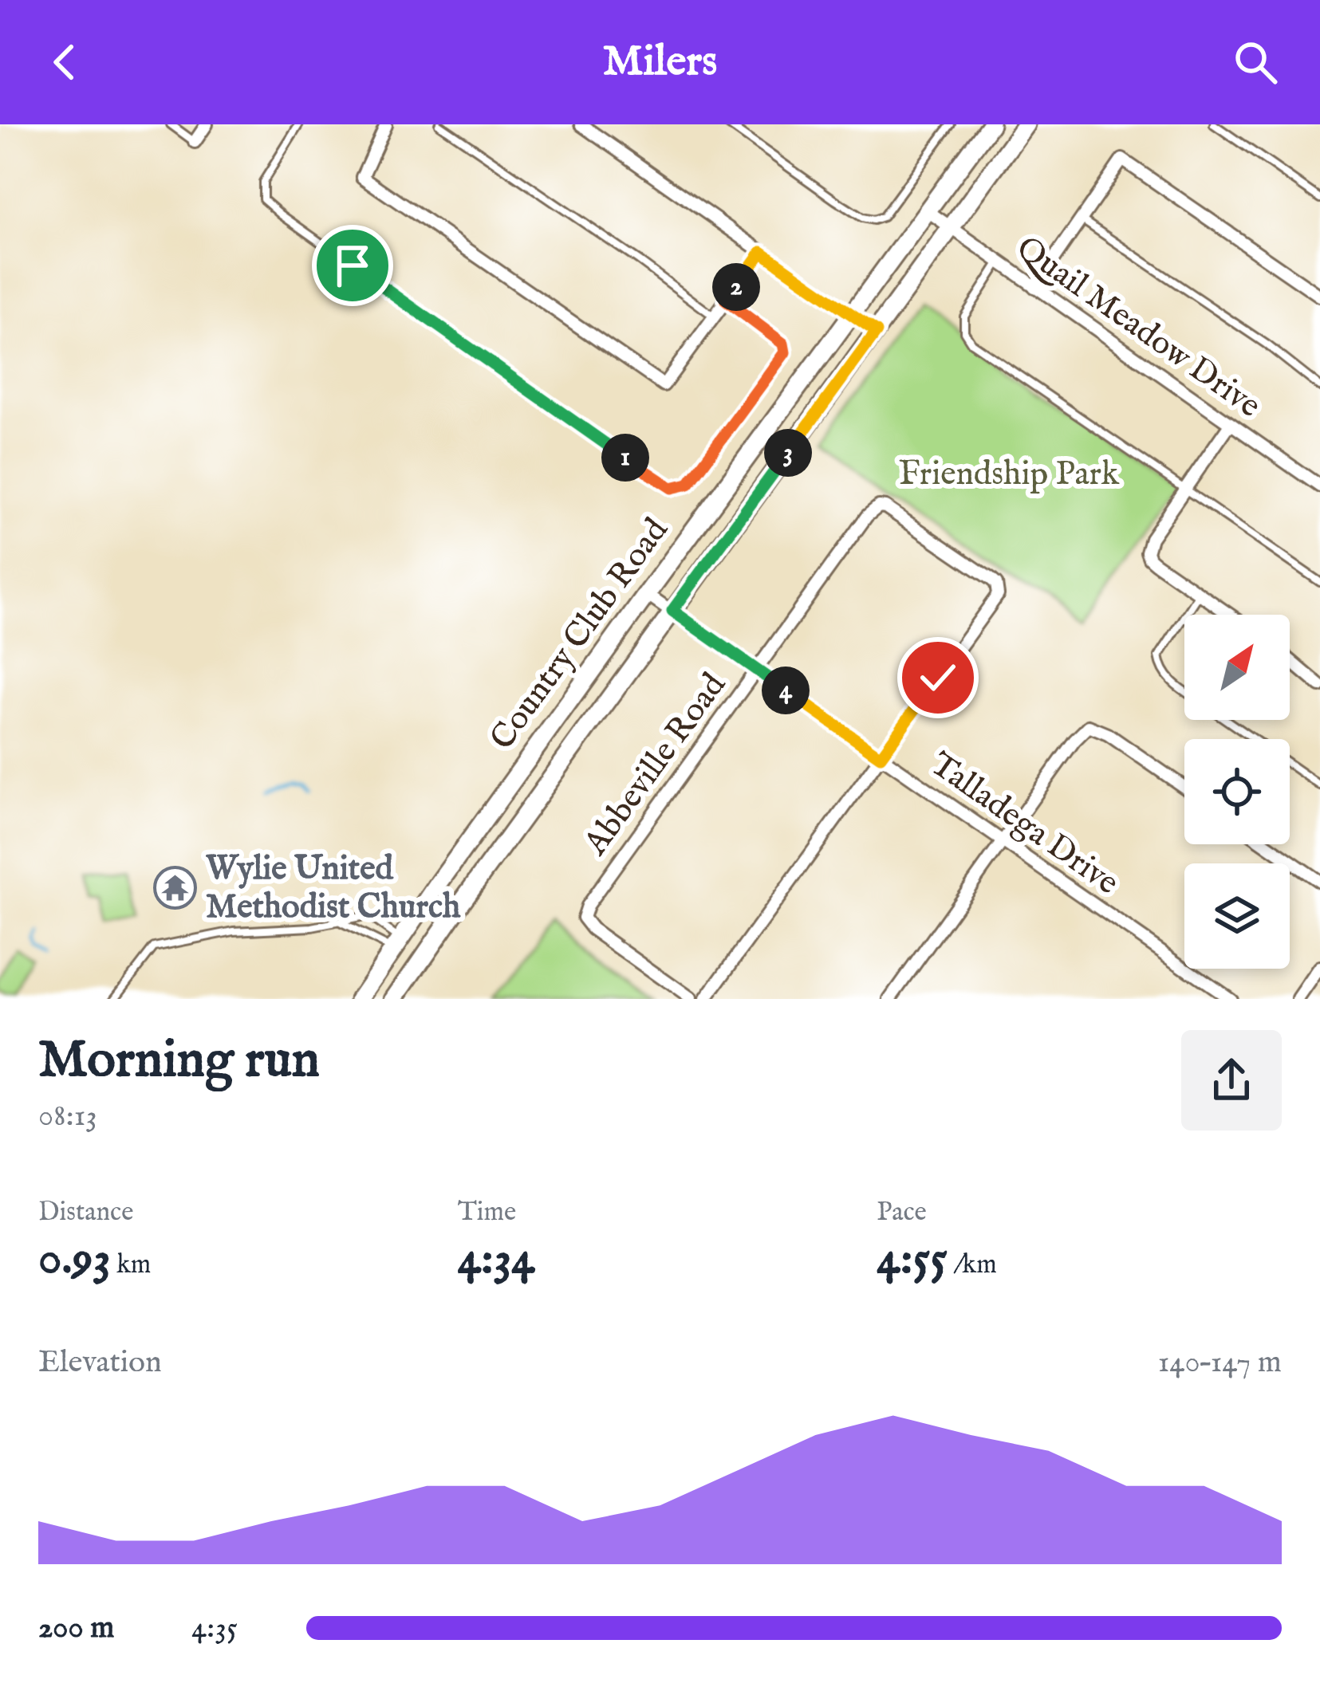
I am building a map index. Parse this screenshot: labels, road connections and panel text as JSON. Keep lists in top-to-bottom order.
{
  "streets": {
    "main road": ["Country Club Road"],
    "street": ["Quail Meadow Drive", "Abbeville Road", "Talladega Drive"]
  },
  "crossings": [
    ["Quail Meadow Drive", "Country Club Road"],
    ["Country Club Road", "Talladega Drive"],
    ["Abbeville Road", "Talladega Drive"]
  ],
  "parks": ["Friendship Park"],
  "places": {
    "temple": ["Wylie United Methodist Church"]
  },
  "north": "top right",
  "page": {
    "header": "Milers",
    "pins": [
      "2",
      "3",
      "1",
      "4"
    ],
    "heading": ["Morning run", "08:13"],
    "stats": [
      ["Distance", "0.93 km"],
      ["Time", "4:34"],
      ["Pace", "4:55 /km"]
    ],
    "chart": ["Elevation", "140–147 m"],
    "list": [
      {
        "name": "200 m",
        "note": "4:35"
      }
    ]
  }
}
